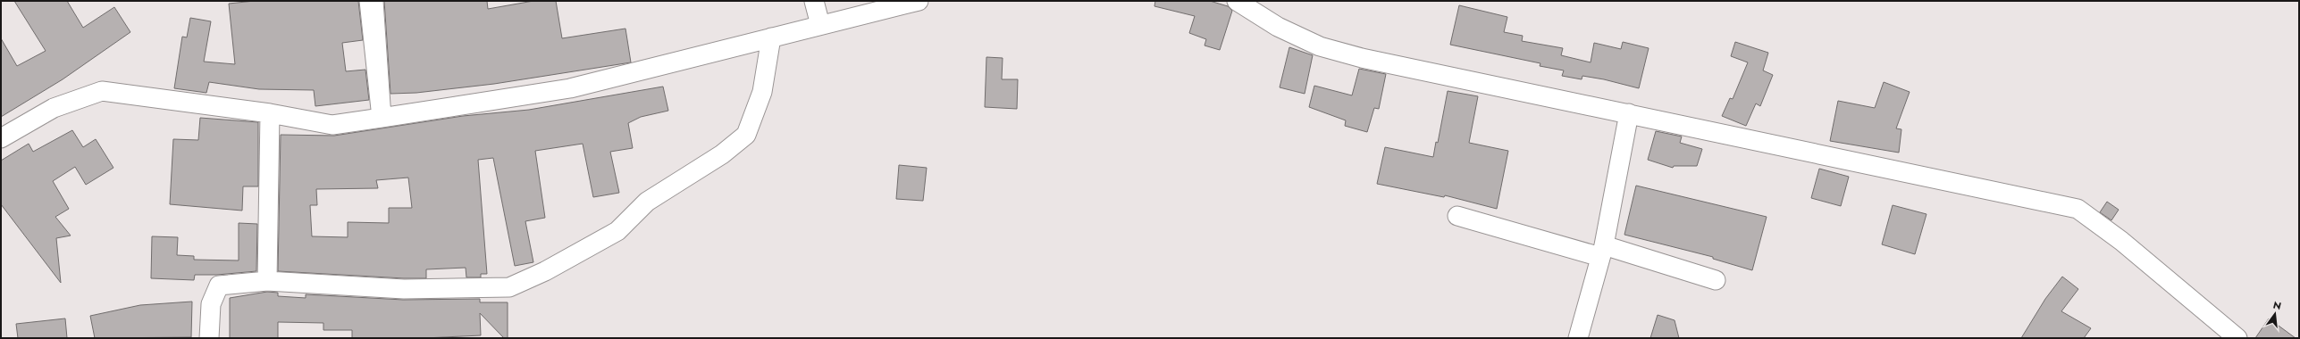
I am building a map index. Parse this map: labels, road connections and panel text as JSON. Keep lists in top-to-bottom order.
{
  "north": "top"
}
